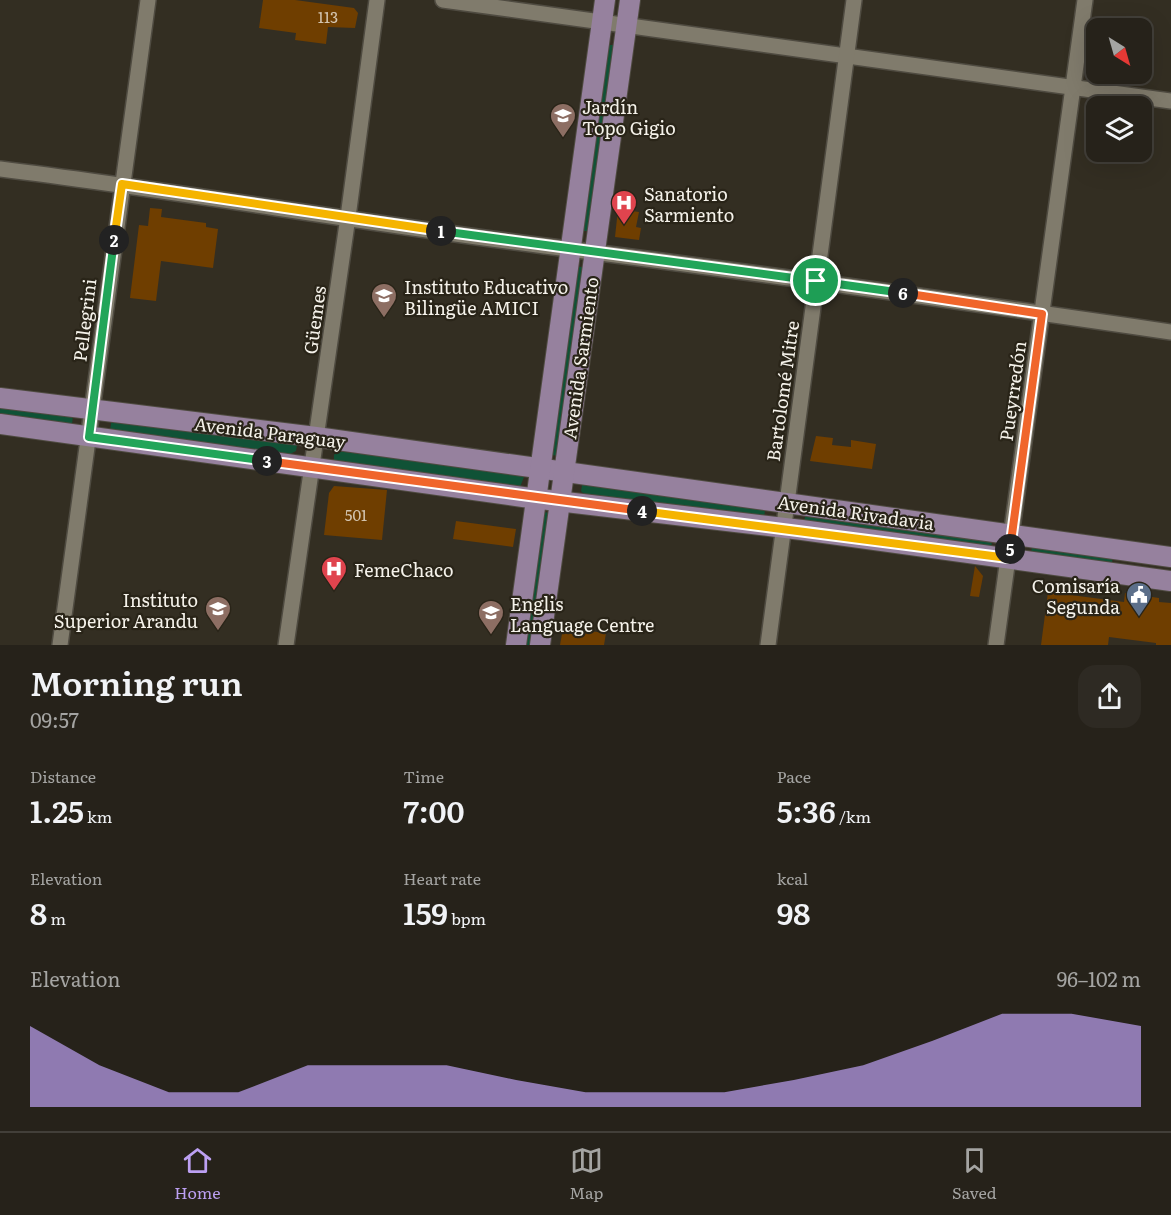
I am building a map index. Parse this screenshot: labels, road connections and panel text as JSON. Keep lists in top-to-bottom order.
{
  "streets": {
    "main road": ["Avenida Sarmiento", "Avenida Paraguay", "Avenida Rivadavia"],
    "street": [
      "Pellegrini",
      "Güemes",
      "Bartolomé Mitre",
      "Pueyrredón"
    ]
  },
  "crossings": [
    ["Pellegrini", "Avenida Paraguay"],
    ["Güemes", "Avenida Paraguay"],
    ["Avenida Sarmiento", "Avenida Paraguay"],
    ["Avenida Sarmiento", "Avenida Rivadavia"],
    ["Bartolomé Mitre", "Avenida Rivadavia"],
    ["Pueyrredón", "Avenida Rivadavia"],
    ["Avenida Paraguay", "Avenida Rivadavia"]
  ],
  "places": {
    "school or university": [
      "Jardín Topo Gigio",
      "Instituto Educativo Bilingüe AMICI",
      "Instituto Superior Arandu",
      "Englis Language Centre"
    ],
    "hospital": ["Sanatorio Sarmiento", "FemeChaco"],
    "public building": ["Comisaría Segunda"]
  },
  "house_numbers": ["113", "501"],
  "north": "bottom right",
  "page": {
    "pins": [
      "1",
      "2",
      "6",
      "3",
      "4",
      "5"
    ],
    "heading": ["Morning run", "09:57"],
    "stats": [
      ["Distance", "1.25 km"],
      ["Time", "7:00"],
      ["Pace", "5:36 /km"],
      ["Elevation", "8 m"],
      ["Heart rate", "159 bpm"],
      ["kcal", "98"]
    ],
    "chart": ["Elevation", "96–102 m"],
    "tabs": ["Home", "Map", "Saved"]
  }
}
